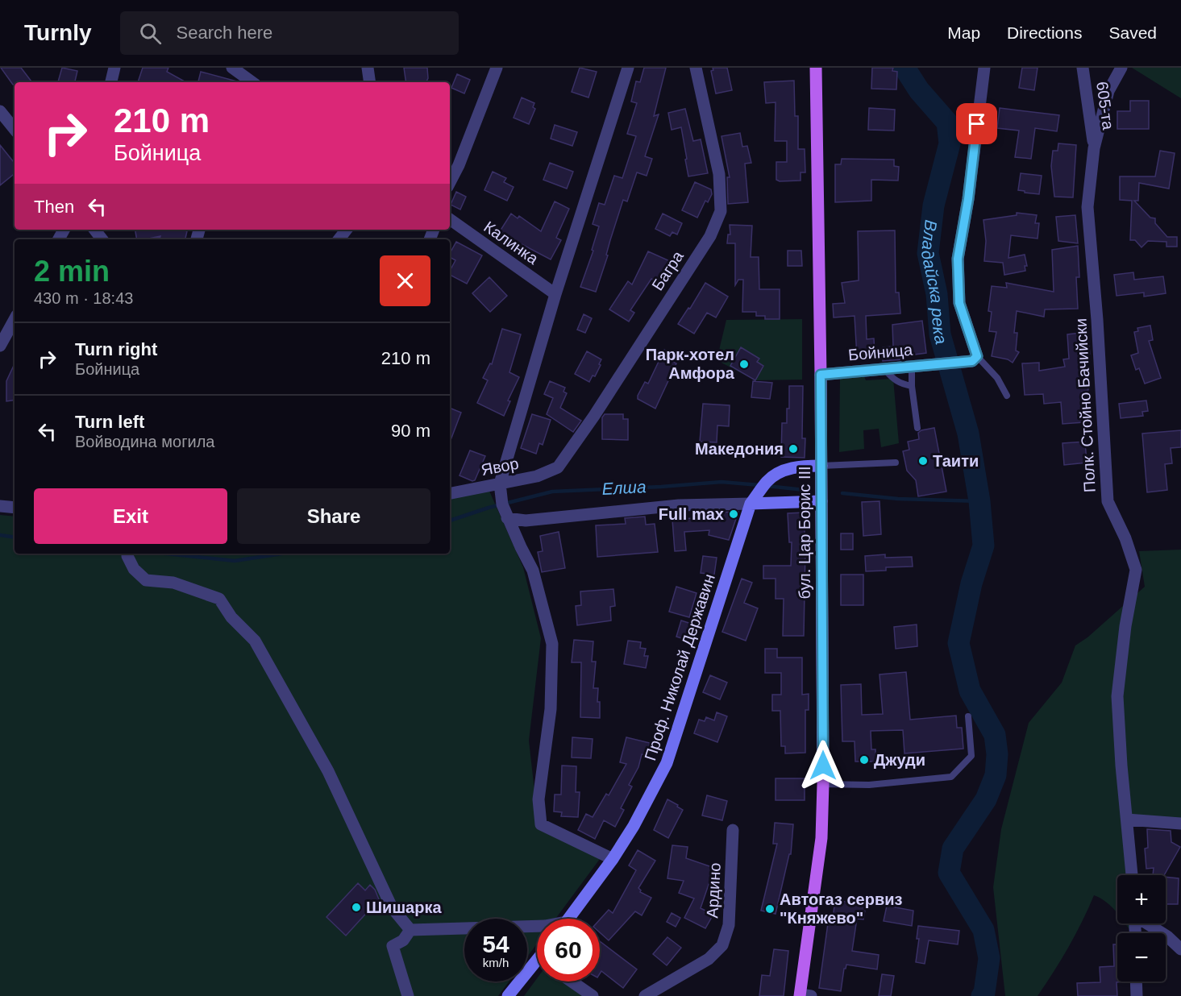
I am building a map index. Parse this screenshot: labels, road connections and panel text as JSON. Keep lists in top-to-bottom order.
{
  "streets": {
    "main road": ["бул. Цар Борис III", "Проф. Николай Державин"],
    "street": [
      "605-та",
      "Калинка",
      "Багра",
      "Бойница",
      "Полк. Стойно Бачийски",
      "Явор",
      "Ардино"
    ]
  },
  "crossings": [
    ["605-та", "Полк. Стойно Бачийски"],
    ["Багра", "Явор"],
    ["Бойница", "бул. Цар Борис III"],
    ["бул. Цар Борис III", "Проф. Николай Державин"]
  ],
  "water": ["Владайска река", "Елша"],
  "places": [
    "Парк-хотел Амфора",
    "Македония",
    "Таити",
    "Full max",
    "Джуди",
    "Шишарка",
    "Автогаз сервиз \"Княжево\""
  ],
  "page": {
    "header": "Turnly",
    "search": "Search here",
    "nav": ["Map", "Directions", "Saved"],
    "turn": ["210 m", "Бойница"],
    "then": "Then",
    "heading": ["2 min", "430 m · 18:43"],
    "list": [
      {
        "name": "Turn right",
        "note": "Бойница",
        "value": "210 m"
      },
      {
        "name": "Turn left",
        "note": "Войводина могила",
        "value": "90 m"
      }
    ],
    "buttons": ["Exit", "Share"],
    "map_buttons": ["+", "−"],
    "speed": "54 km/h",
    "limit": "60"
  }
}
